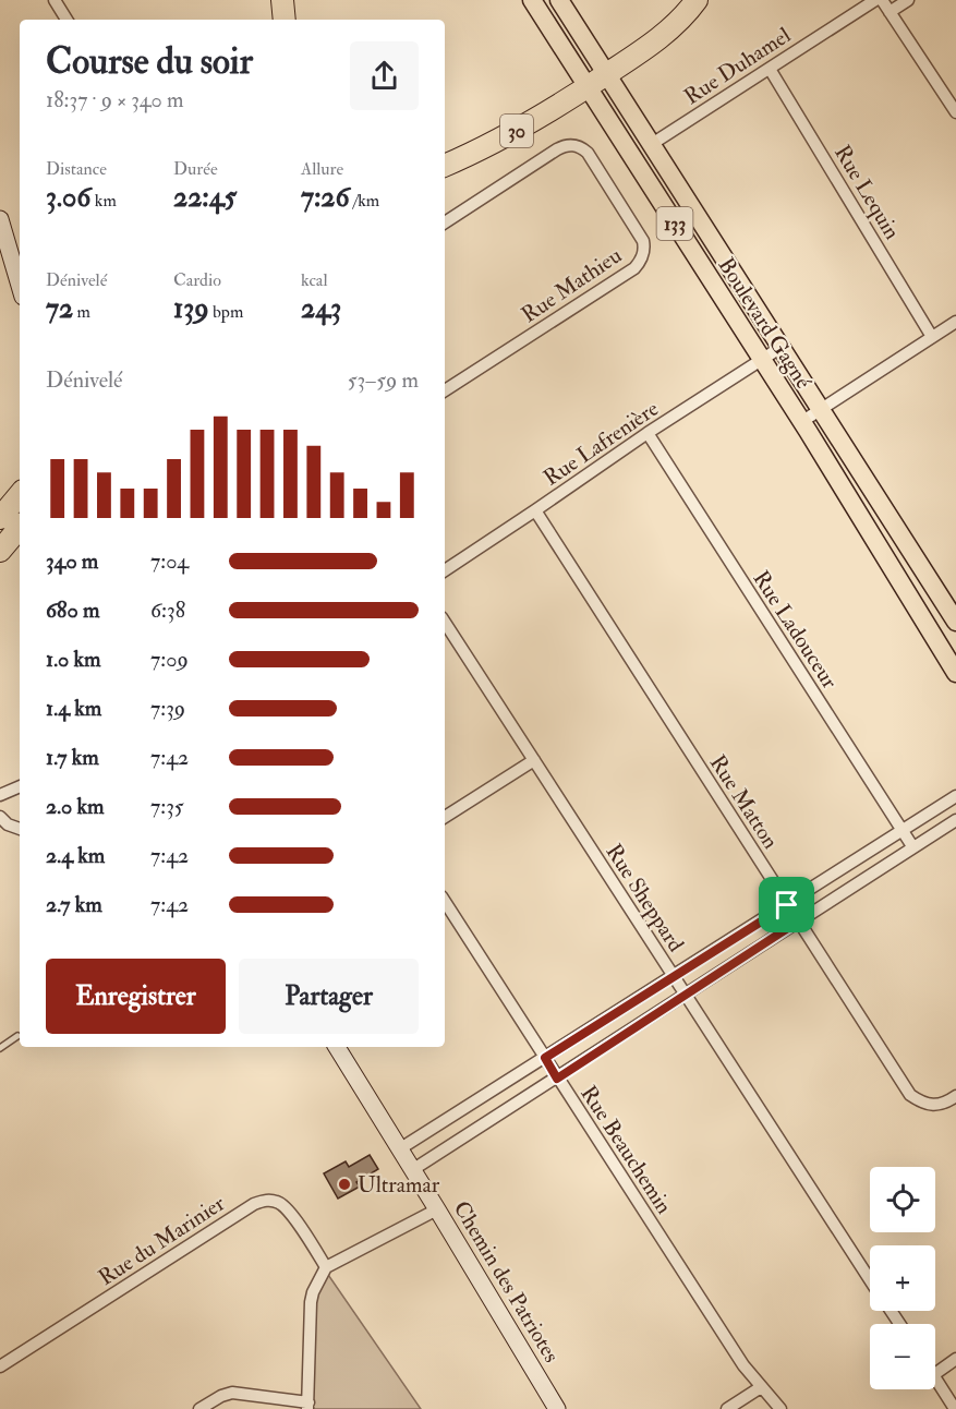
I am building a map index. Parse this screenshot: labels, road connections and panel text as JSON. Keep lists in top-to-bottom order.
{
  "streets": {
    "highway": ["30"],
    "main road": ["133", "Boulevard Gagné"],
    "street": [
      "Rue Duhamel",
      "Rue Lequin",
      "Rue Mathieu",
      "Rue Lafrenière",
      "Rue Ladouceur",
      "Rue Matton",
      "Rue Sheppard",
      "Rue Beauchemin",
      "Rue du Marinier",
      "Chemin des Patriotes"
    ]
  },
  "crossings": [
    ["Rue Duhamel", "Rue Lequin"],
    ["Rue Duhamel", "Boulevard Gagné"],
    ["30", "Boulevard Gagné"],
    ["Boulevard Gagné", "Rue Lafrenière"],
    ["Rue Lafrenière", "Rue Ladouceur"],
    ["Rue Lafrenière", "Rue Matton"]
  ],
  "places": ["Ultramar"],
  "page": {
    "heading": ["Course du soir", "18:37 · 9 × 340 m"],
    "stats": [
      ["Distance", "3.06 km"],
      ["Durée", "22:45"],
      ["Allure", "7:26 /km"],
      ["Dénivelé", "72 m"],
      ["Cardio", "139 bpm"],
      ["kcal", "243"]
    ],
    "chart": ["Dénivelé", "53–59 m"],
    "list": [
      {
        "name": "340 m",
        "note": "7:04"
      },
      {
        "name": "680 m",
        "note": "6:38"
      },
      {
        "name": "1.0 km",
        "note": "7:09"
      },
      {
        "name": "1.4 km",
        "note": "7:39"
      },
      {
        "name": "1.7 km",
        "note": "7:42"
      },
      {
        "name": "2.0 km",
        "note": "7:35"
      },
      {
        "name": "2.4 km",
        "note": "7:42"
      },
      {
        "name": "2.7 km",
        "note": "7:42"
      }
    ],
    "buttons": ["Enregistrer", "Partager"],
    "map_buttons": ["+", "−"]
  }
}
